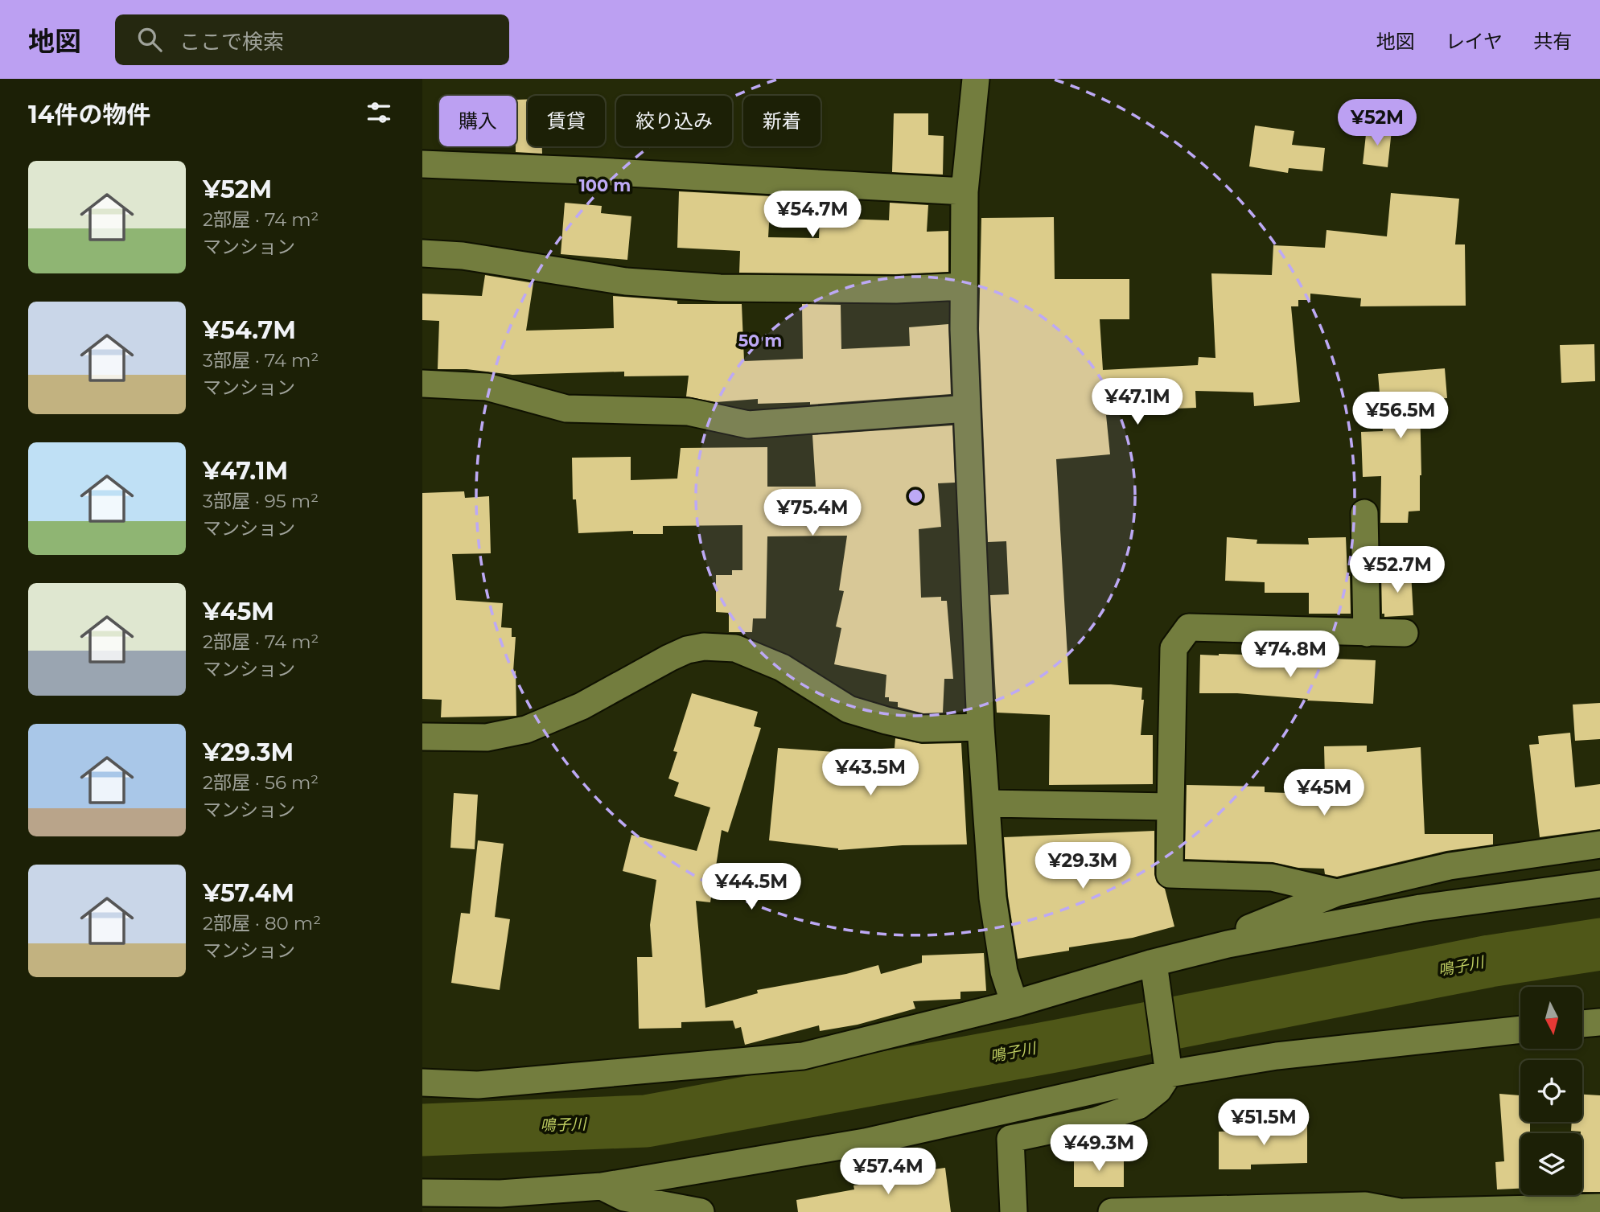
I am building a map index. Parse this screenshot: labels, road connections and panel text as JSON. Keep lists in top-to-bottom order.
{
  "water": ["鳴子川"],
  "north": "bottom",
  "page": {
    "header": "地図",
    "search": "ここで検索",
    "nav": ["地図", "レイヤ", "共有"],
    "heading": "14件の物件",
    "chip": [
      "購入",
      "賃貸",
      "絞り込み",
      "新着"
    ],
    "price": [
      "¥52M",
      "¥54.7M",
      "¥47.1M",
      "¥56.5M",
      "¥75.4M",
      "¥52.7M",
      "¥74.8M",
      "¥43.5M",
      "¥45M",
      "¥29.3M",
      "¥44.5M",
      "¥51.5M",
      "¥49.3M",
      "¥57.4M"
    ],
    "list": [
      {
        "name": "¥52M",
        "note": "2部屋 · 74 m² · マンション"
      },
      {
        "name": "¥54.7M",
        "note": "3部屋 · 74 m² · マンション"
      },
      {
        "name": "¥47.1M",
        "note": "3部屋 · 95 m² · マンション"
      },
      {
        "name": "¥45M",
        "note": "2部屋 · 74 m² · マンション"
      },
      {
        "name": "¥29.3M",
        "note": "2部屋 · 56 m² · マンション"
      },
      {
        "name": "¥57.4M",
        "note": "2部屋 · 80 m² · マンション"
      }
    ]
  },
  "rings": ["100 m", "50 m"]
}
